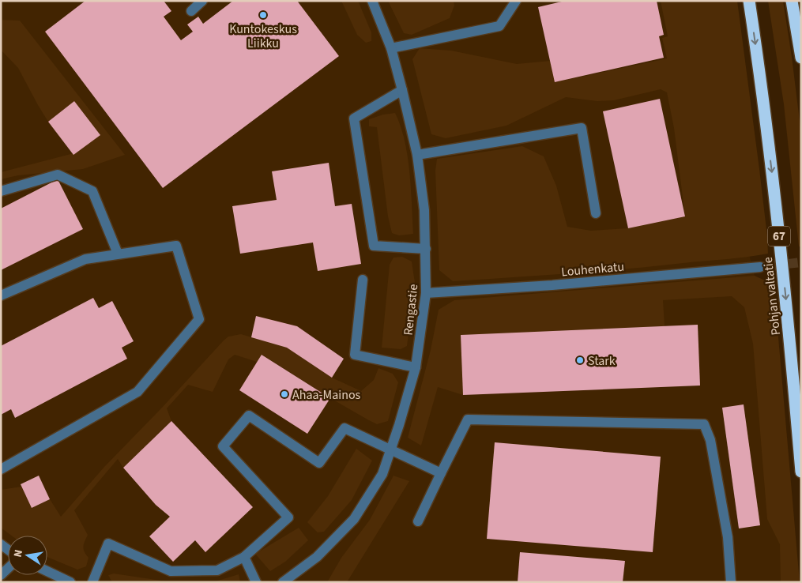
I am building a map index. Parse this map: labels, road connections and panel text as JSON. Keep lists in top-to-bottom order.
{
  "streets": {
    "highway": ["67", "Pohjan valtatie"],
    "street": ["Louhenkatu", "Rengastie"]
  },
  "crossings": [
    ["Louhenkatu", "Rengastie"]
  ],
  "one_way": ["Pohjan valtatie"],
  "places": ["Kuntokeskus Liikku", "Stark", "Ahaa-Mainos"],
  "north": "left"
}
